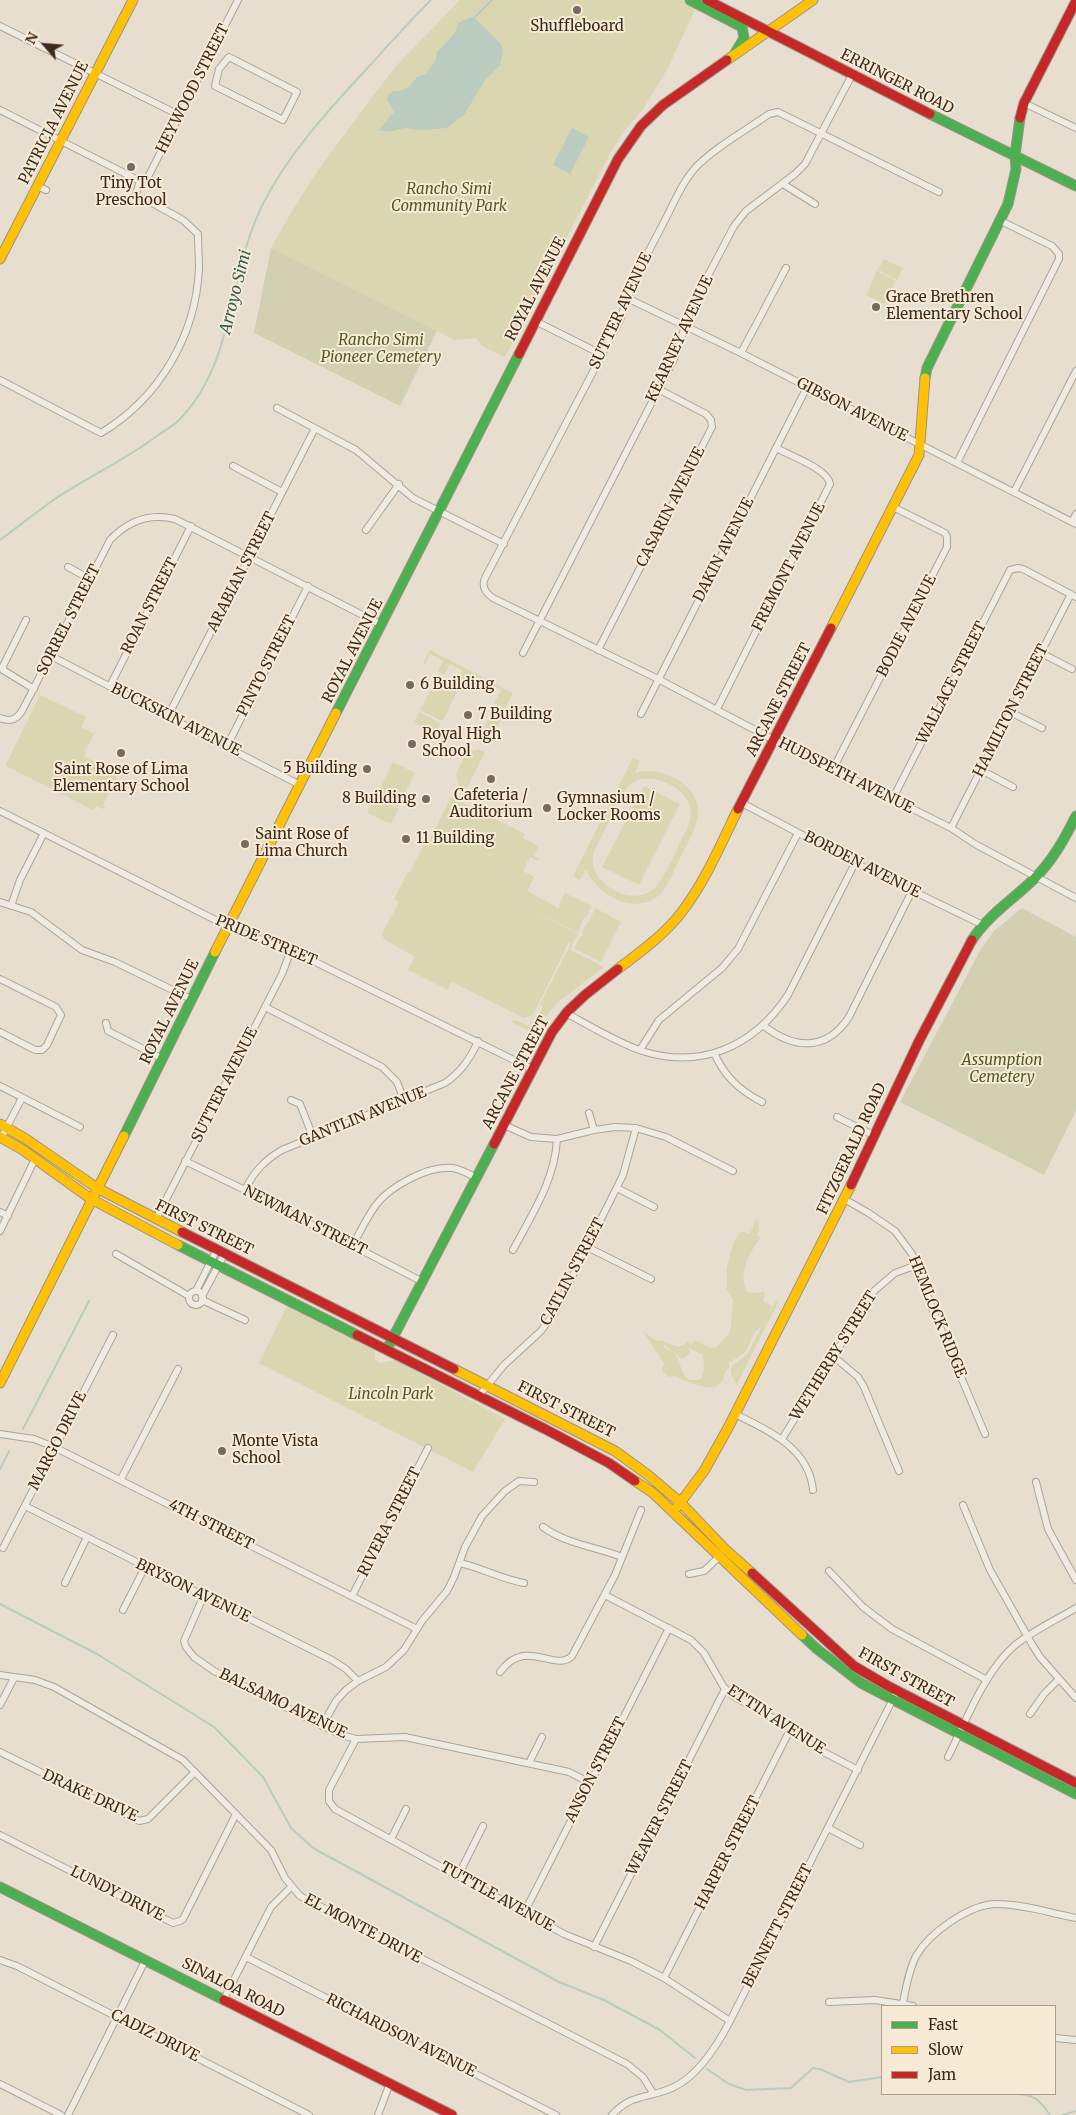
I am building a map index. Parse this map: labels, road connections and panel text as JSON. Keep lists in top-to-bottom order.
{
  "streets": {
    "main road": [
      "ERRINGER ROAD",
      "PATRICIA AVENUE",
      "ROYAL AVENUE",
      "ARCANE STREET",
      "FITZGERALD ROAD",
      "FIRST STREET",
      "SINALOA ROAD"
    ],
    "street": [
      "HEYWOOD STREET",
      "SUTTER AVENUE",
      "KEARNEY AVENUE",
      "GIBSON AVENUE",
      "CASARIN AVENUE",
      "DAKIN AVENUE",
      "FREMONT AVENUE",
      "ARABIAN STREET",
      "ROAN STREET",
      "SORREL STREET",
      "BODIE AVENUE",
      "PINTO STREET",
      "WALLACE STREET",
      "HAMILTON STREET",
      "BUCKSKIN AVENUE",
      "HUDSPETH AVENUE",
      "BORDEN AVENUE",
      "PRIDE STREET",
      "GANTLIN AVENUE",
      "NEWMAN STREET",
      "CATLIN STREET",
      "HEMLOCK RIDGE",
      "WETHERBY STREET",
      "MARGO DRIVE",
      "RIVERA STREET",
      "4TH STREET",
      "BRYSON AVENUE",
      "BALSAMO AVENUE",
      "ETTIN AVENUE",
      "ANSON STREET",
      "DRAKE DRIVE",
      "WEAVER STREET",
      "HARPER STREET",
      "LUNDY DRIVE",
      "TUTTLE AVENUE",
      "BENNETT STREET",
      "EL MONTE DRIVE",
      "CADIZ DRIVE",
      "RICHARDSON AVENUE"
    ]
  },
  "crossings": [
    ["ERRINGER ROAD", "ROYAL AVENUE"],
    ["ERRINGER ROAD", "KEARNEY AVENUE"],
    ["ERRINGER ROAD", "ARCANE STREET"],
    ["ROYAL AVENUE", "BUCKSKIN AVENUE"],
    ["ROYAL AVENUE", "PRIDE STREET"],
    ["ROYAL AVENUE", "FIRST STREET"],
    ["SUTTER AVENUE", "KEARNEY AVENUE"],
    ["SUTTER AVENUE", "GIBSON AVENUE"],
    ["SUTTER AVENUE", "HUDSPETH AVENUE"],
    ["SUTTER AVENUE", "PRIDE STREET"],
    ["SUTTER AVENUE", "NEWMAN STREET"],
    ["SUTTER AVENUE", "FIRST STREET"],
    ["KEARNEY AVENUE", "GIBSON AVENUE"],
    ["KEARNEY AVENUE", "CASARIN AVENUE"],
    ["KEARNEY AVENUE", "HUDSPETH AVENUE"],
    ["GIBSON AVENUE", "DAKIN AVENUE"],
    ["GIBSON AVENUE", "ARCANE STREET"],
    ["CASARIN AVENUE", "HUDSPETH AVENUE"],
    ["DAKIN AVENUE", "FREMONT AVENUE"],
    ["DAKIN AVENUE", "HUDSPETH AVENUE"],
    ["FREMONT AVENUE", "HUDSPETH AVENUE"],
    ["ARABIAN STREET", "BUCKSKIN AVENUE"],
    ["ROAN STREET", "SORREL STREET"],
    ["ROAN STREET", "BUCKSKIN AVENUE"],
    ["SORREL STREET", "BUCKSKIN AVENUE"],
    ["BODIE AVENUE", "ARCANE STREET"],
    ["BODIE AVENUE", "HUDSPETH AVENUE"],
    ["PINTO STREET", "BUCKSKIN AVENUE"],
    ["WALLACE STREET", "HAMILTON STREET"],
    ["WALLACE STREET", "HUDSPETH AVENUE"],
    ["ARCANE STREET", "HUDSPETH AVENUE"],
    ["ARCANE STREET", "BORDEN AVENUE"],
    ["ARCANE STREET", "PRIDE STREET"],
    ["ARCANE STREET", "NEWMAN STREET"],
    ["ARCANE STREET", "FIRST STREET"],
    ["HAMILTON STREET", "HUDSPETH AVENUE"],
    ["HUDSPETH AVENUE", "FITZGERALD ROAD"],
    ["BORDEN AVENUE", "FITZGERALD ROAD"],
    ["PRIDE STREET", "GANTLIN AVENUE"],
    ["GANTLIN AVENUE", "NEWMAN STREET"],
    ["FITZGERALD ROAD", "FIRST STREET"],
    ["FITZGERALD ROAD", "HEMLOCK RIDGE"],
    ["FIRST STREET", "CATLIN STREET"],
    ["FIRST STREET", "BENNETT STREET"],
    ["HEMLOCK RIDGE", "WETHERBY STREET"],
    ["MARGO DRIVE", "4TH STREET"],
    ["MARGO DRIVE", "BRYSON AVENUE"],
    ["RIVERA STREET", "4TH STREET"],
    ["BRYSON AVENUE", "BALSAMO AVENUE"],
    ["BALSAMO AVENUE", "ANSON STREET"],
    ["BALSAMO AVENUE", "TUTTLE AVENUE"],
    ["ETTIN AVENUE", "ANSON STREET"],
    ["ETTIN AVENUE", "WEAVER STREET"],
    ["ETTIN AVENUE", "HARPER STREET"],
    ["ETTIN AVENUE", "BENNETT STREET"],
    ["ANSON STREET", "TUTTLE AVENUE"],
    ["DRAKE DRIVE", "EL MONTE DRIVE"],
    ["WEAVER STREET", "TUTTLE AVENUE"],
    ["HARPER STREET", "TUTTLE AVENUE"],
    ["LUNDY DRIVE", "EL MONTE DRIVE"],
    ["TUTTLE AVENUE", "BENNETT STREET"],
    ["BENNETT STREET", "EL MONTE DRIVE"]
  ],
  "water": ["Arroyo Simi"],
  "parks": [
    "Rancho Simi Community Park",
    "Rancho Simi Pioneer Cemetery",
    "Assumption Cemetery",
    "Lincoln Park"
  ],
  "places": [
    "Shuffleboard",
    "Tiny Tot Preschool",
    "Grace Brethren Elementary School",
    "6 Building",
    "7 Building",
    "Royal High School",
    "Saint Rose of Lima Elementary School",
    "5 Building",
    "Cafeteria / Auditorium",
    "8 Building",
    "Gymnasium / Locker Rooms",
    "11 Building",
    "Saint Rose of Lima Church",
    "Monte Vista School"
  ],
  "legend": ["Fast", "Slow", "Jam"],
  "north": "top left"
}
